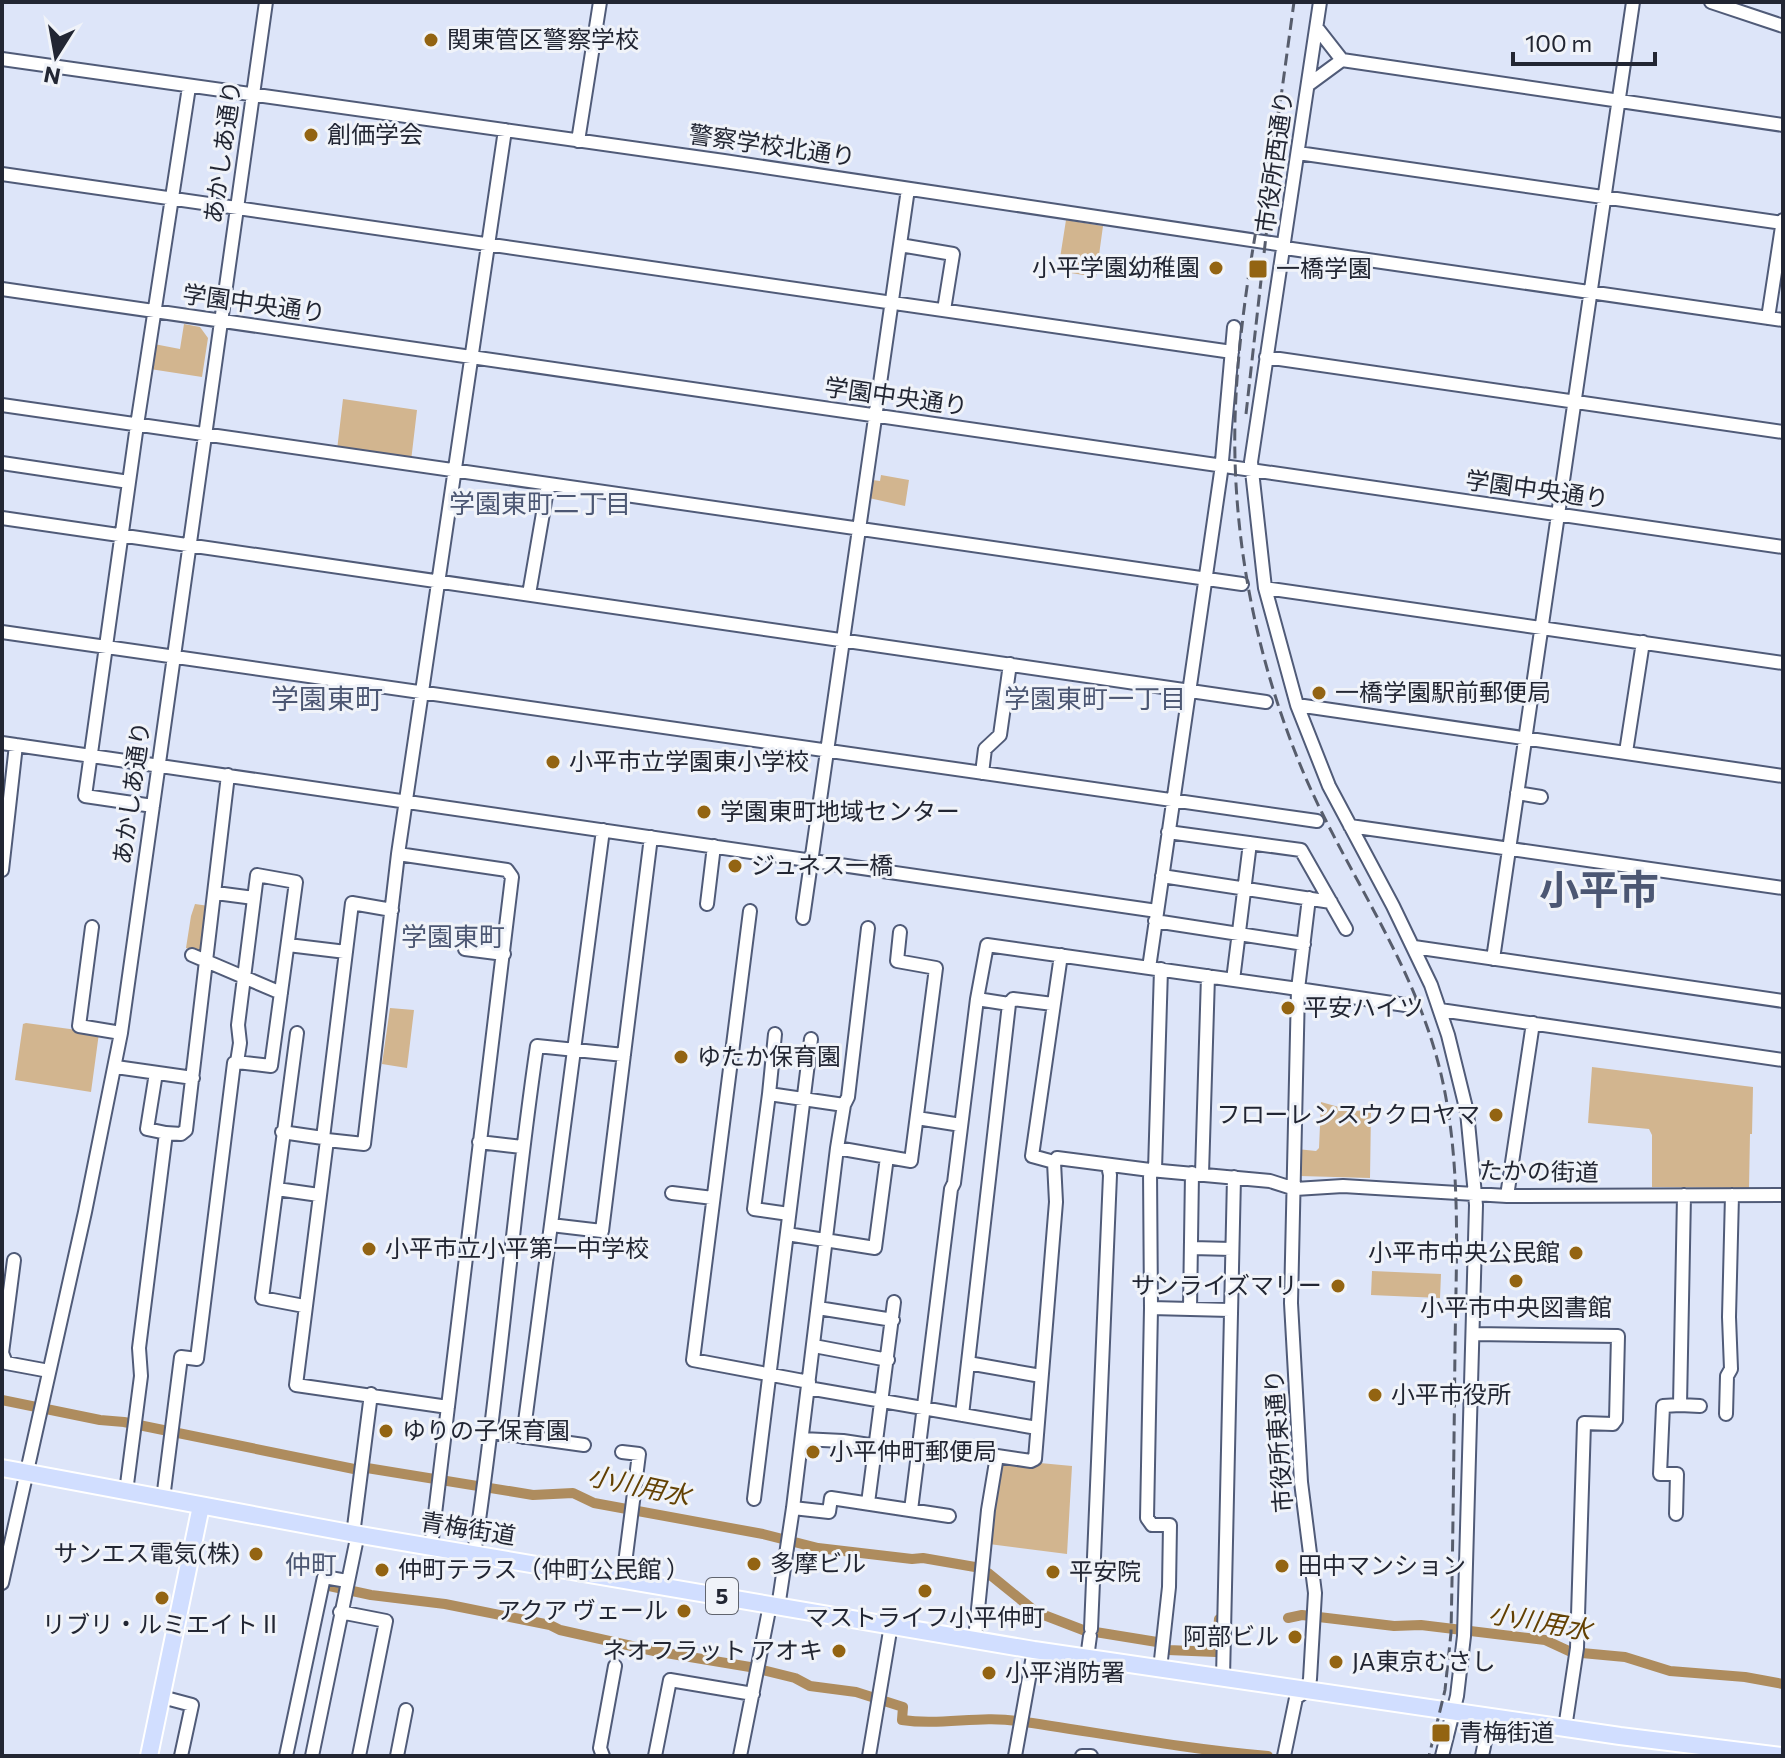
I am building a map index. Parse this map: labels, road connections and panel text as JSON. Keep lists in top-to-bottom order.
{
  "streets": {
    "main road": ["青梅街道", "5"],
    "street": [
      "警察学校北通り",
      "あかしあ通り",
      "市役所西通り",
      "学園中央通り",
      "たかの街道",
      "市役所東通り"
    ]
  },
  "crossings": [
    ["警察学校北通り", "あかしあ通り"],
    ["警察学校北通り", "市役所西通り"],
    ["あかしあ通り", "学園中央通り"],
    ["あかしあ通り", "青梅街道"],
    ["市役所西通り", "学園中央通り"],
    ["市役所西通り", "たかの街道"],
    ["市役所西通り", "青梅街道"],
    ["たかの街道", "市役所東通り"],
    ["市役所東通り", "青梅街道"]
  ],
  "districts": [
    "学園東町二丁目",
    "学園東町",
    "学園東町一丁目",
    "小平市",
    "学園東町",
    "仲町"
  ],
  "water": ["小川用水"],
  "places": {
    "other": [
      "関東管区警察学校",
      "創価学会",
      "小平学園幼稚園",
      "一橋学園駅前郵便局",
      "小平市立学園東小学校",
      "学園東町地域センター",
      "ジュネス一橋",
      "平安ハイツ",
      "ゆたか保育園",
      "フローレンスウクロヤマ",
      "小平市立小平第一中学校",
      "小平市中央公民館",
      "小平市中央図書館",
      "サンライズマリー",
      "小平市役所",
      "ゆりの子保育園",
      "小平仲町郵便局",
      "サンエス電気(株)",
      "多摩ビル",
      "田中マンション",
      "仲町テラス（仲町公民館 ）",
      "平安院",
      "マストライフ小平仲町",
      "リブリ・ルミエイトⅡ",
      "アクア ヴェール",
      "阿部ビル",
      "ネオフラット アオキ",
      "JA東京むさし",
      "小平消防署"
    ],
    "transit": ["一橋学園", "青梅街道"]
  },
  "scale_bar": "100 m",
  "north": "bottom"
}
